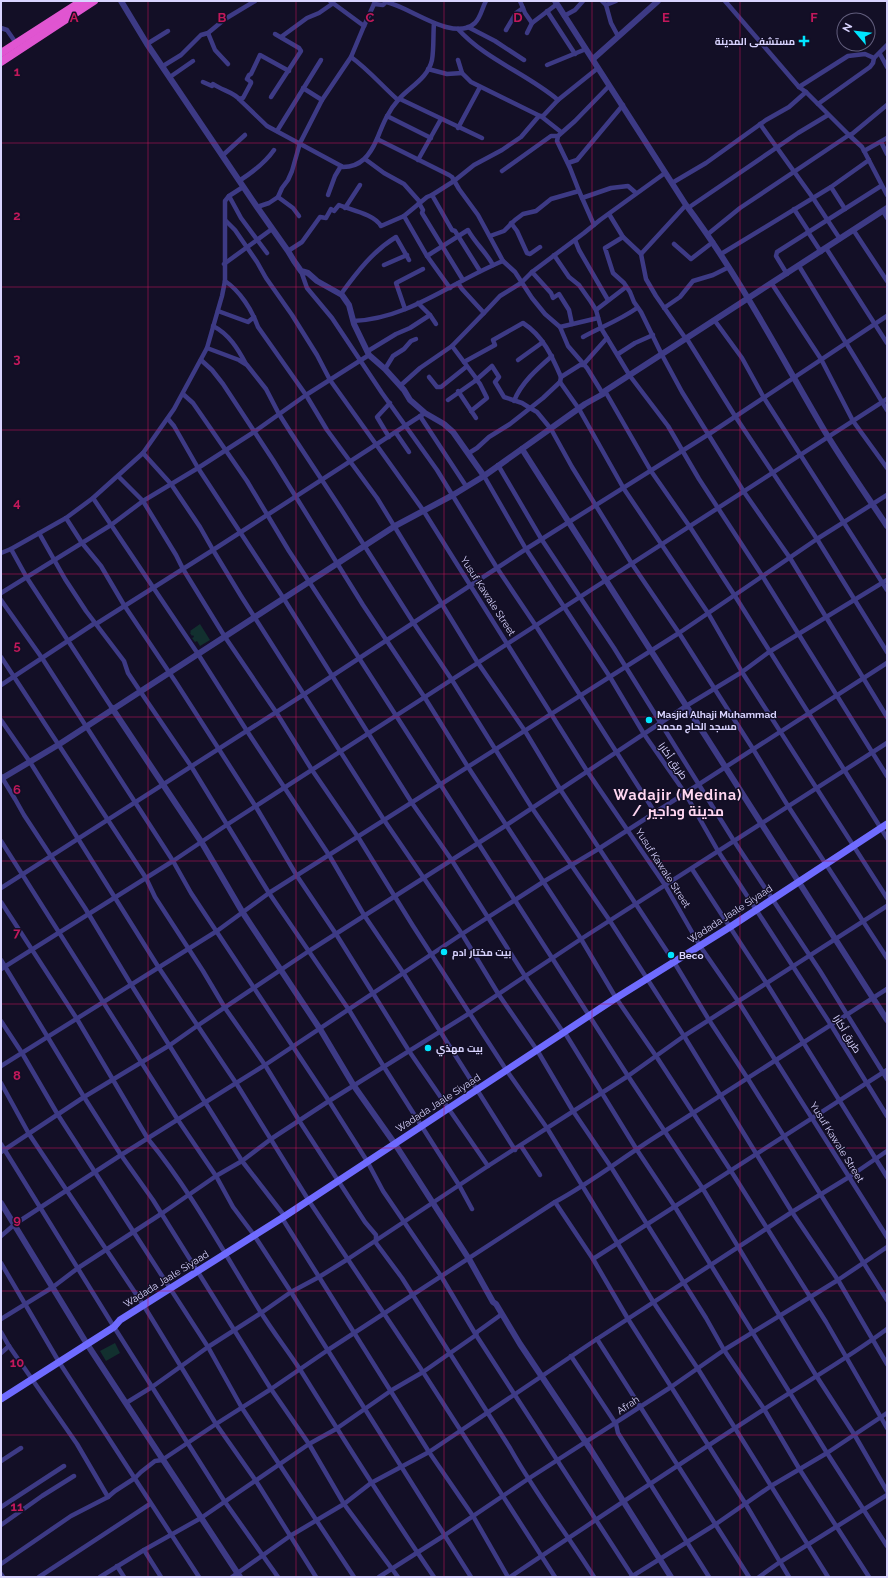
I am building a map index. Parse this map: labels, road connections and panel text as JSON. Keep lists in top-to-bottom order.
{
  "streets": {
    "main road": ["Wadada Jaale Siyaad"],
    "street": ["Yusuf Kawale Street", "طريق أكارا", "Afrah"]
  },
  "crossings": [
    ["Yusuf Kawale Street", "Wadada Jaale Siyaad"],
    ["طريق أكارا", "Wadada Jaale Siyaad"]
  ],
  "districts": ["Wadajir (Medina) / مدينة وداجير"],
  "places": {
    "health": ["مستشفى المدينة"],
    "other": [
      "Masjid Alhaji Muhammad مسجد الحاج محمد",
      "بيت مختار ادم",
      "Beco",
      "بيت مهذي"
    ]
  },
  "north": "top left",
  "grid": {
    "columns": [
      "A",
      "B",
      "C",
      "D",
      "E",
      "F"
    ],
    "rows": [
      "1",
      "2",
      "3",
      "4",
      "5",
      "6",
      "7",
      "8",
      "9",
      "10",
      "11"
    ]
  }
}
